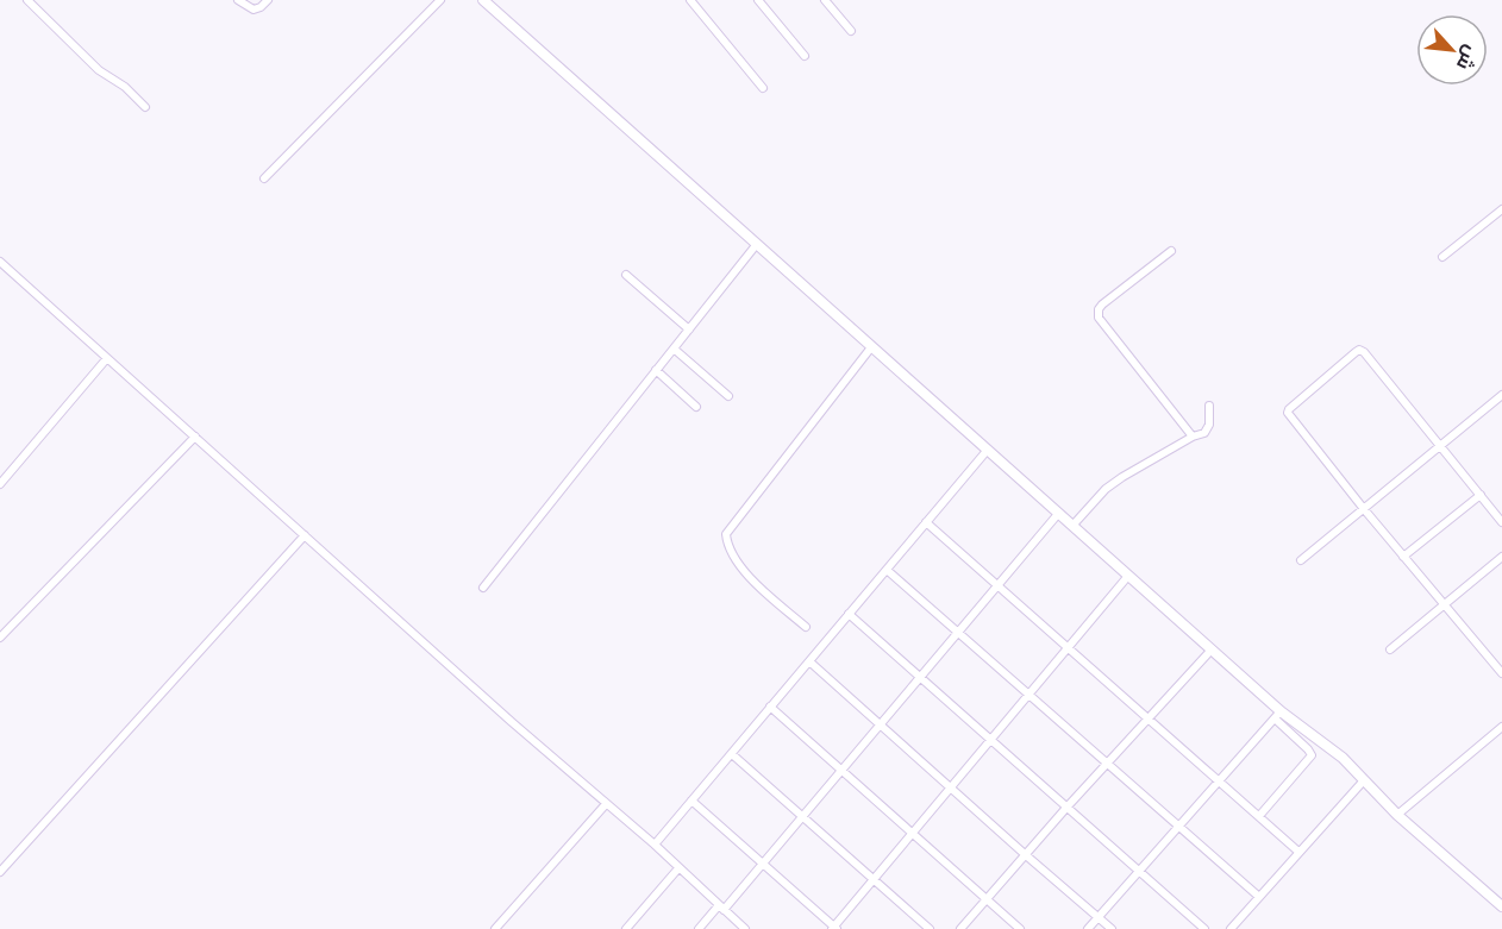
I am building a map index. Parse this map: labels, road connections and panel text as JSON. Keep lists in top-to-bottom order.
{
  "north": "bottom right"
}
